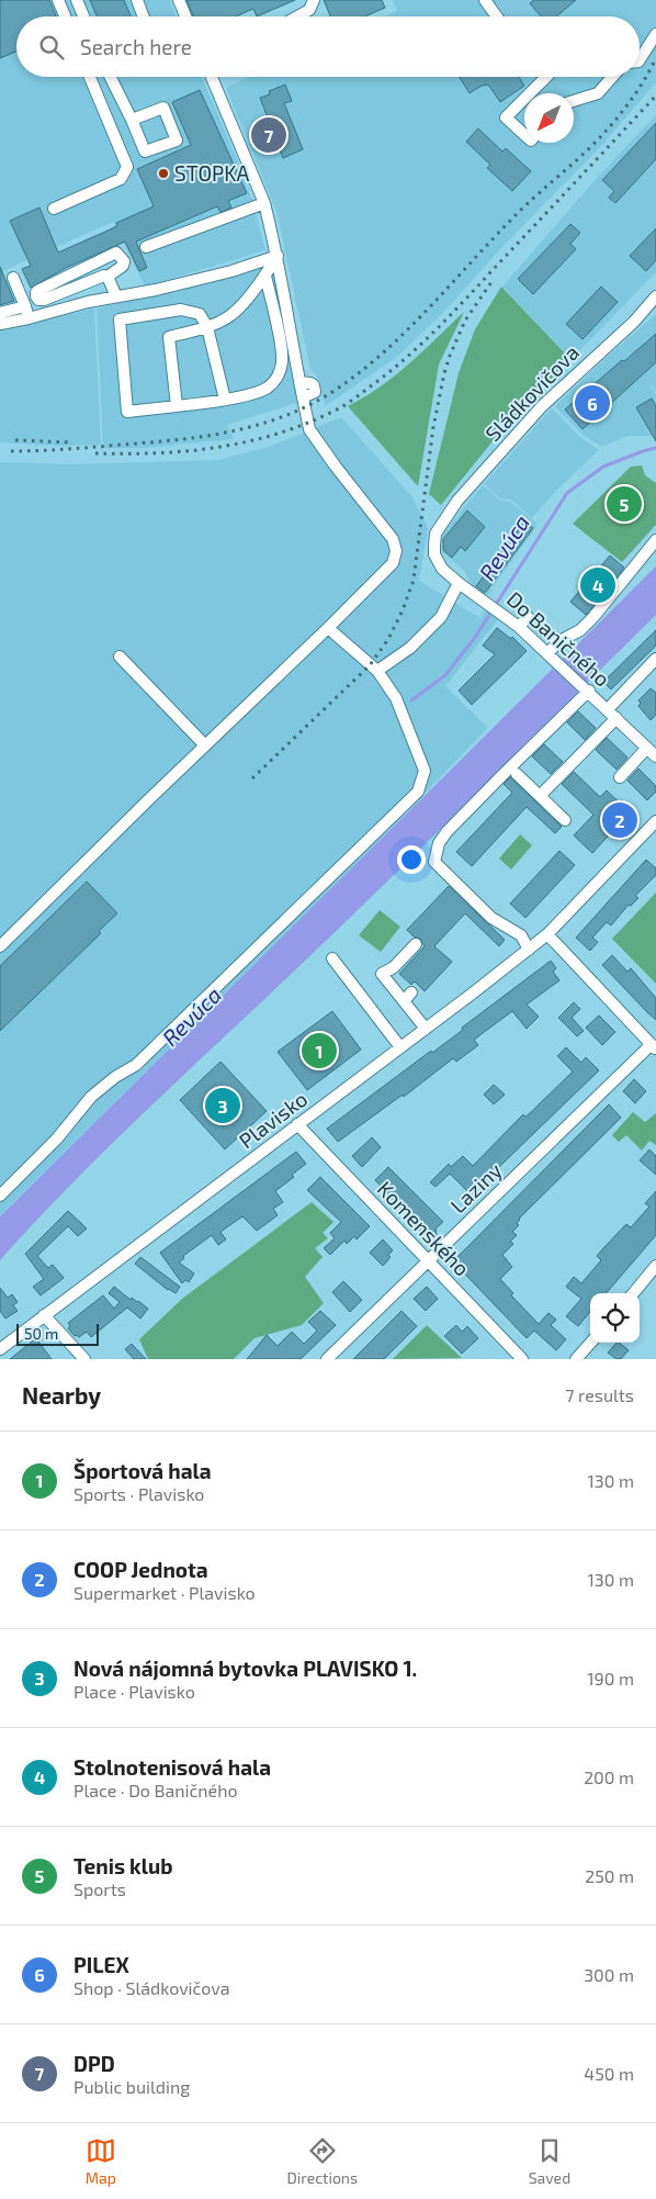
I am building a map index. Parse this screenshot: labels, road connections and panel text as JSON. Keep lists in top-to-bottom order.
{
  "streets": {
    "street": [
      "Sládkovičova",
      "Do Baničného",
      "Plavisko",
      "Laziny",
      "Komenského"
    ]
  },
  "crossings": [
    ["Sládkovičova", "Do Baničného"],
    ["Plavisko", "Komenského"],
    ["Laziny", "Komenského"]
  ],
  "water": ["Revúca"],
  "places": ["STOPKA"],
  "scale_bar": "50 m",
  "north": "bottom left",
  "page": {
    "search": "Search here",
    "pins": [
      "7",
      "6",
      "5",
      "4",
      "2",
      "1",
      "3"
    ],
    "scale": "50 m",
    "heading": ["Nearby", "7 results"],
    "list": [
      {
        "mark": "1",
        "name": "Športová hala",
        "note": "Sports · Plavisko",
        "value": "130 m"
      },
      {
        "mark": "2",
        "name": "COOP Jednota",
        "note": "Supermarket · Plavisko",
        "value": "130 m"
      },
      {
        "mark": "3",
        "name": "Nová nájomná bytovka PLAVISKO 1.",
        "note": "Place · Plavisko",
        "value": "190 m"
      },
      {
        "mark": "4",
        "name": "Stolnotenisová hala",
        "note": "Place · Do Baničného",
        "value": "200 m"
      },
      {
        "mark": "5",
        "name": "Tenis klub",
        "note": "Sports",
        "value": "250 m"
      },
      {
        "mark": "6",
        "name": "PILEX",
        "note": "Shop · Sládkovičova",
        "value": "300 m"
      },
      {
        "mark": "7",
        "name": "DPD",
        "note": "Public building",
        "value": "450 m"
      }
    ],
    "nav": ["Map", "Directions", "Saved"]
  }
}
